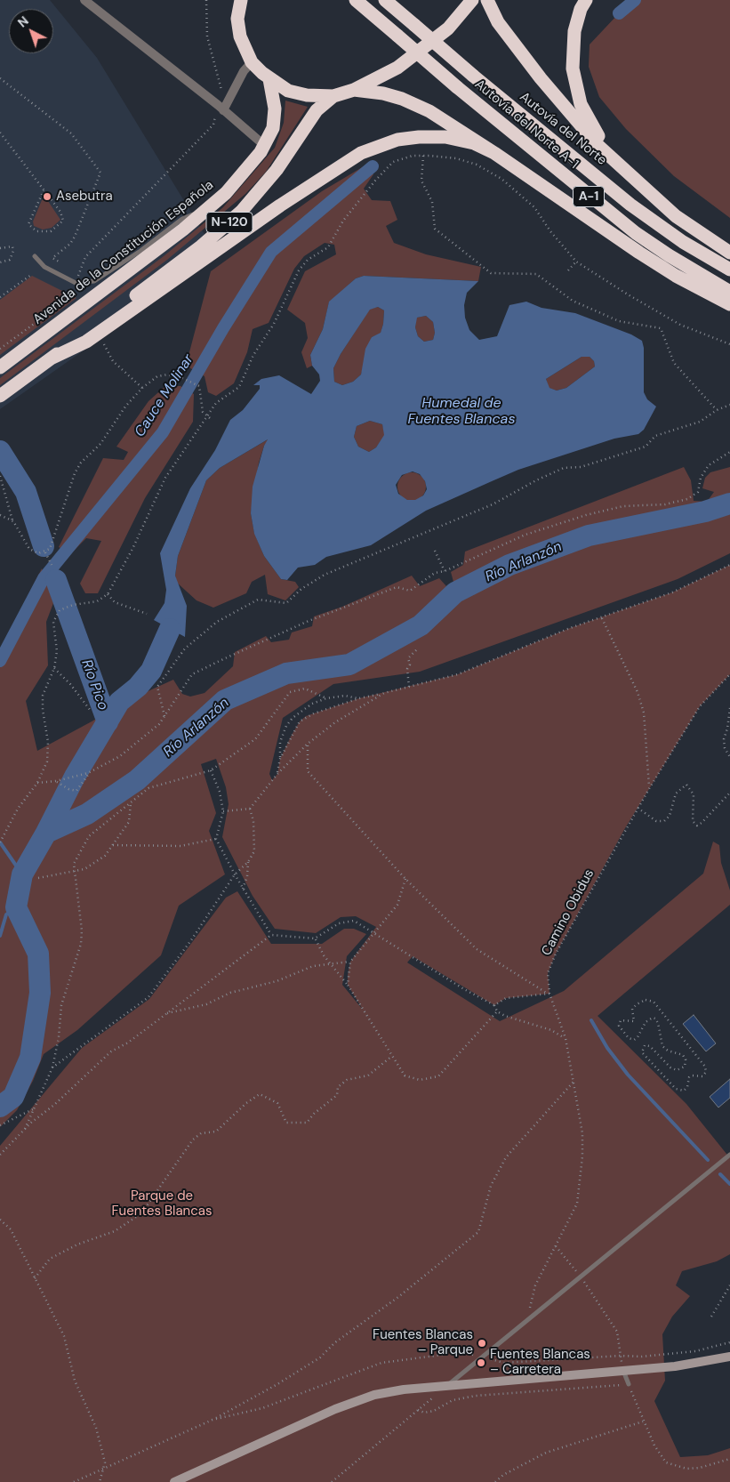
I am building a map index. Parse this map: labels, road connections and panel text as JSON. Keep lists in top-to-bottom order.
{
  "streets": {
    "highway": [
      "Autovía del Norte A-1",
      "Autovía del Norte",
      "A-1",
      "N-120",
      "Avenida de la Constitución Española"
    ],
    "path": ["Camino Obidus"]
  },
  "crossings": [
    ["N-120", "Avenida de la Constitución Española"]
  ],
  "water": [
    "Cauce Molinar",
    "Humedal de Fuentes Blancas",
    "Río Arlanzón",
    "Río Pico"
  ],
  "parks": ["Parque de Fuentes Blancas"],
  "places": ["Asebutra", "Fuentes Blancas – Parque", "Fuentes Blancas – Carretera"],
  "north": "top left"
}
